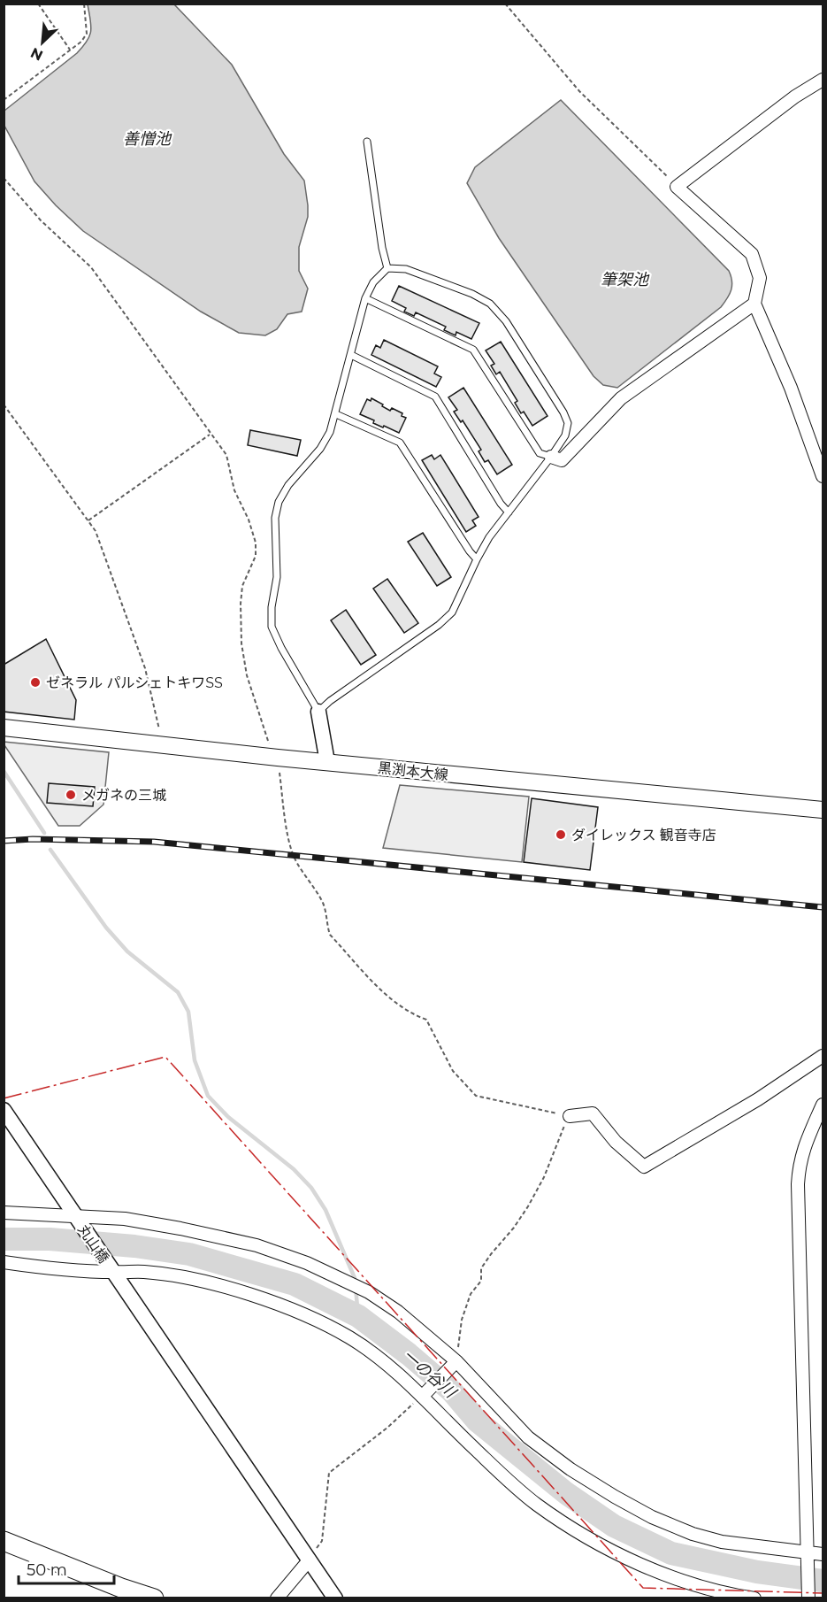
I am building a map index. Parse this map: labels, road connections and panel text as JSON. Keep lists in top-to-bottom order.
{
  "streets": {
    "main road": ["黒渕本大線"],
    "street": ["丸山橋"]
  },
  "water": ["善憎池", "筆架池", "一の谷川"],
  "places": ["ゼネラル パルシェトキワSS", "メガネの三城", "ダイレックス 観音寺店"],
  "scale_bar": "50 m",
  "north": "bottom left"
}
